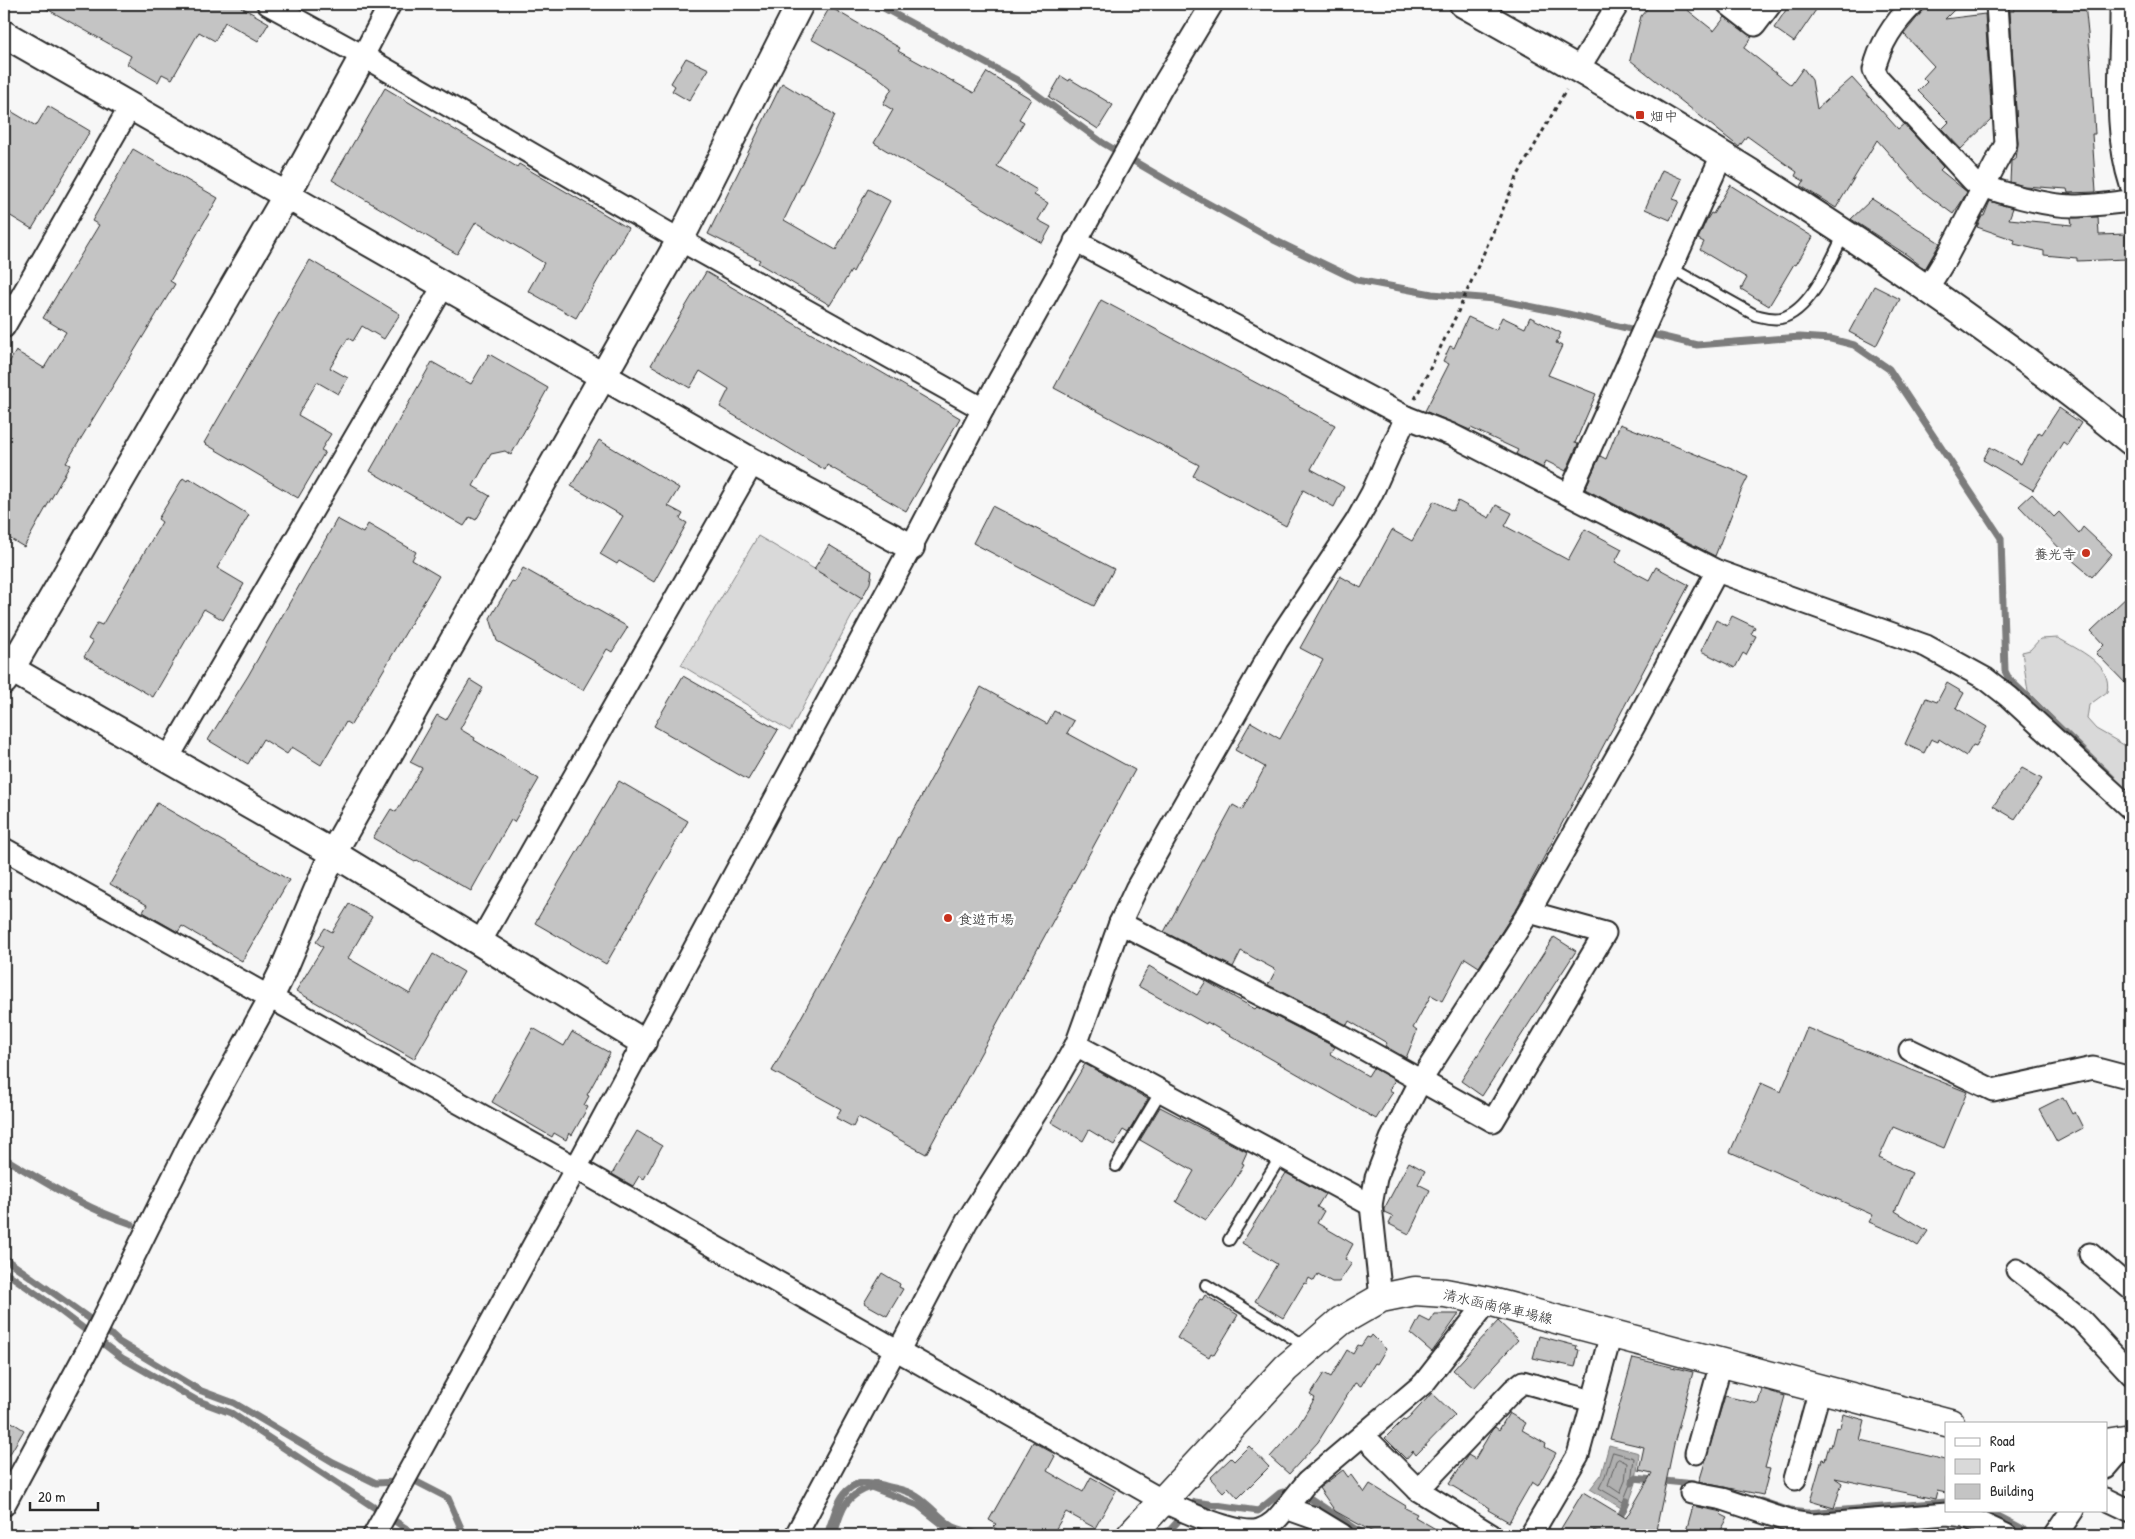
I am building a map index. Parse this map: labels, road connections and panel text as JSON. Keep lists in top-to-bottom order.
{
  "streets": {
    "main road": ["清水函南停車場線"]
  },
  "places": {
    "transit": ["畑中"],
    "other": ["養光寺", "食遊市場"]
  },
  "legend": ["Road", "Park", "Building"],
  "scale_bar": "20 m"
}
